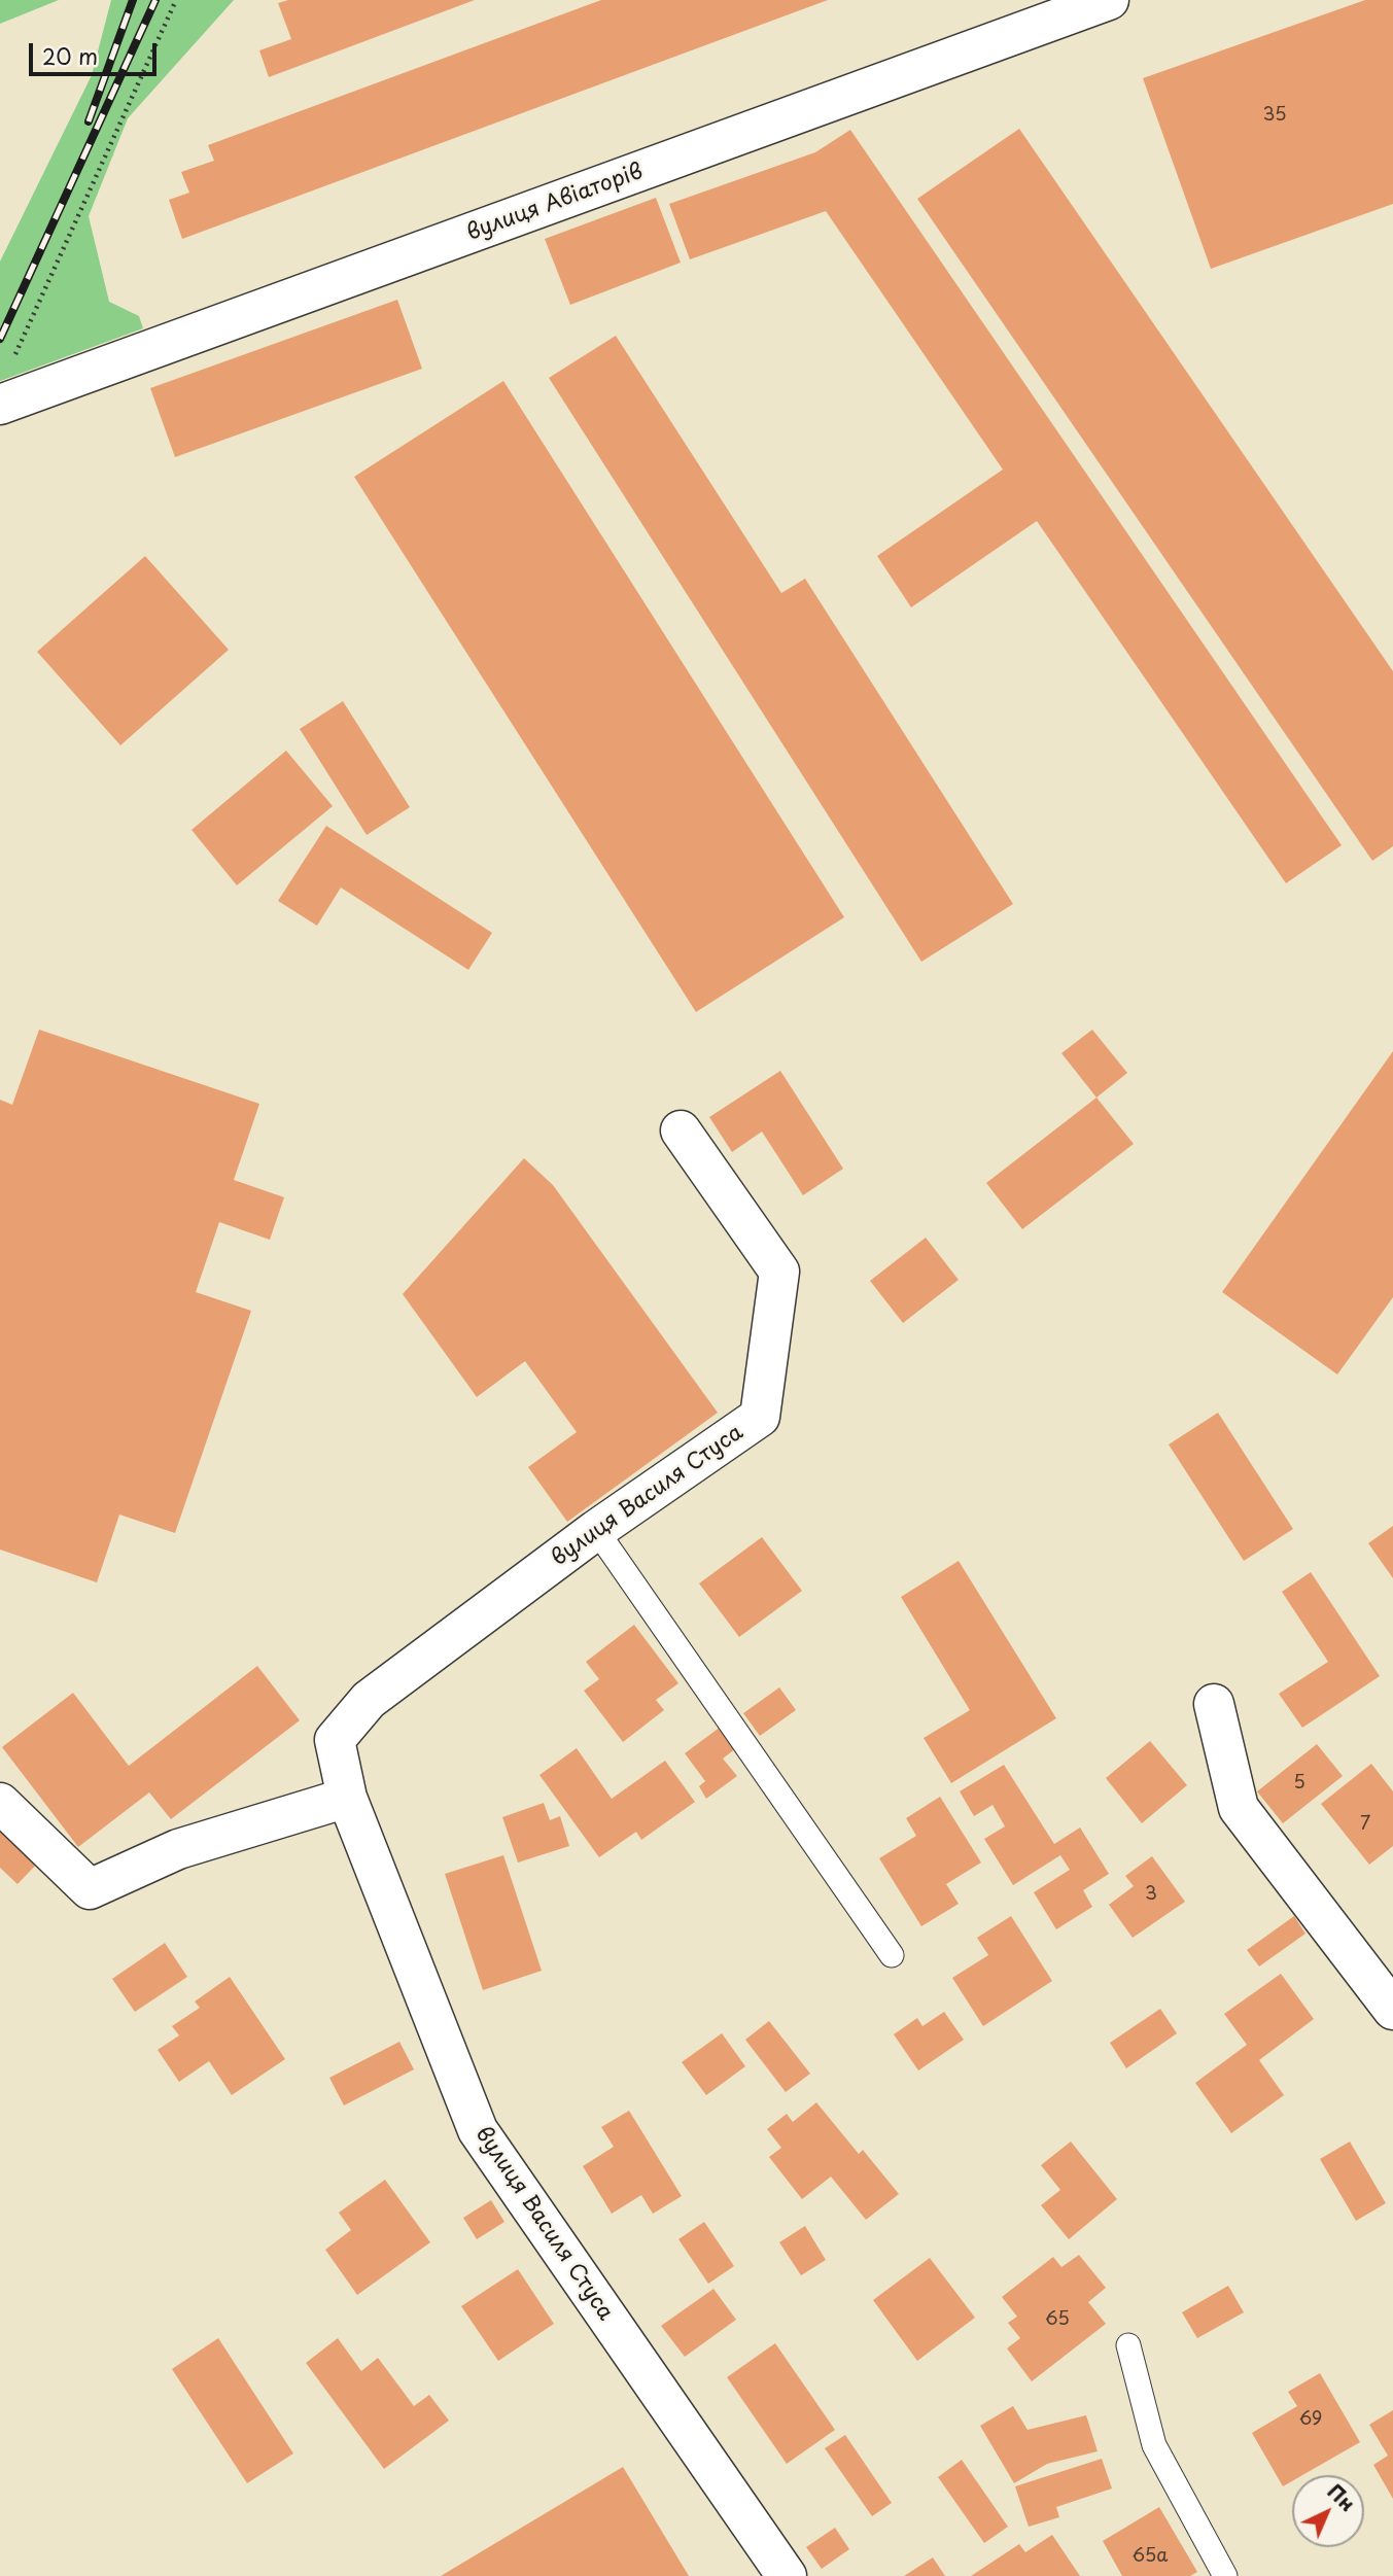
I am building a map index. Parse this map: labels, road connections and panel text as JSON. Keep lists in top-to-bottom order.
{
  "streets": {
    "street": ["вулиця Авіаторів", "вулиця Василя Стуса"]
  },
  "house_numbers": [
    "35",
    "5",
    "7",
    "3",
    "65",
    "69",
    "65а"
  ],
  "scale_bar": "20 m",
  "north": "top right"
}
